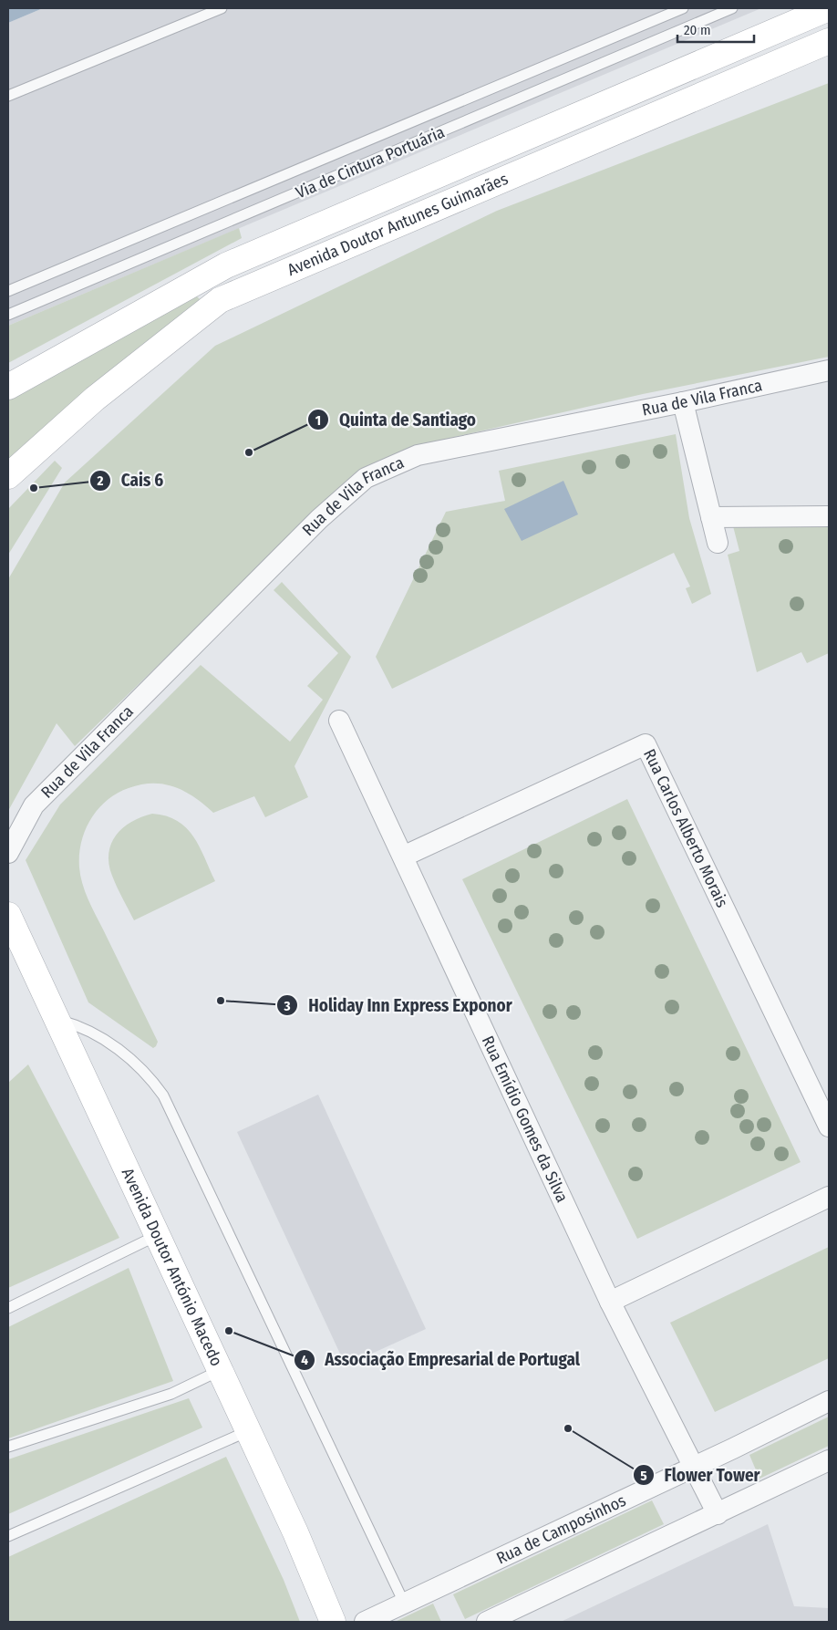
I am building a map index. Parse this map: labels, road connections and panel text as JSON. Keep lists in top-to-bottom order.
{
  "streets": {
    "main road": ["Avenida Doutor Antunes Guimarães", "Avenida Doutor António Macedo"],
    "street": [
      "Rua de Vila Franca",
      "Rua Carlos Alberto Morais",
      "Rua Emídio Gomes da Silva",
      "Rua de Camposinhos"
    ],
    "lane": ["Via de Cintura Portuária"]
  },
  "crossings": [
    ["Rua Carlos Alberto Morais", "Rua Emídio Gomes da Silva"],
    ["Rua Emídio Gomes da Silva", "Rua de Camposinhos"]
  ],
  "places": [
    "Quinta de Santiago",
    "Cais 6",
    "Holiday Inn Express Exponor",
    "Associação Empresarial de Portugal",
    "Flower Tower"
  ],
  "scale_bar": "20 m"
}
